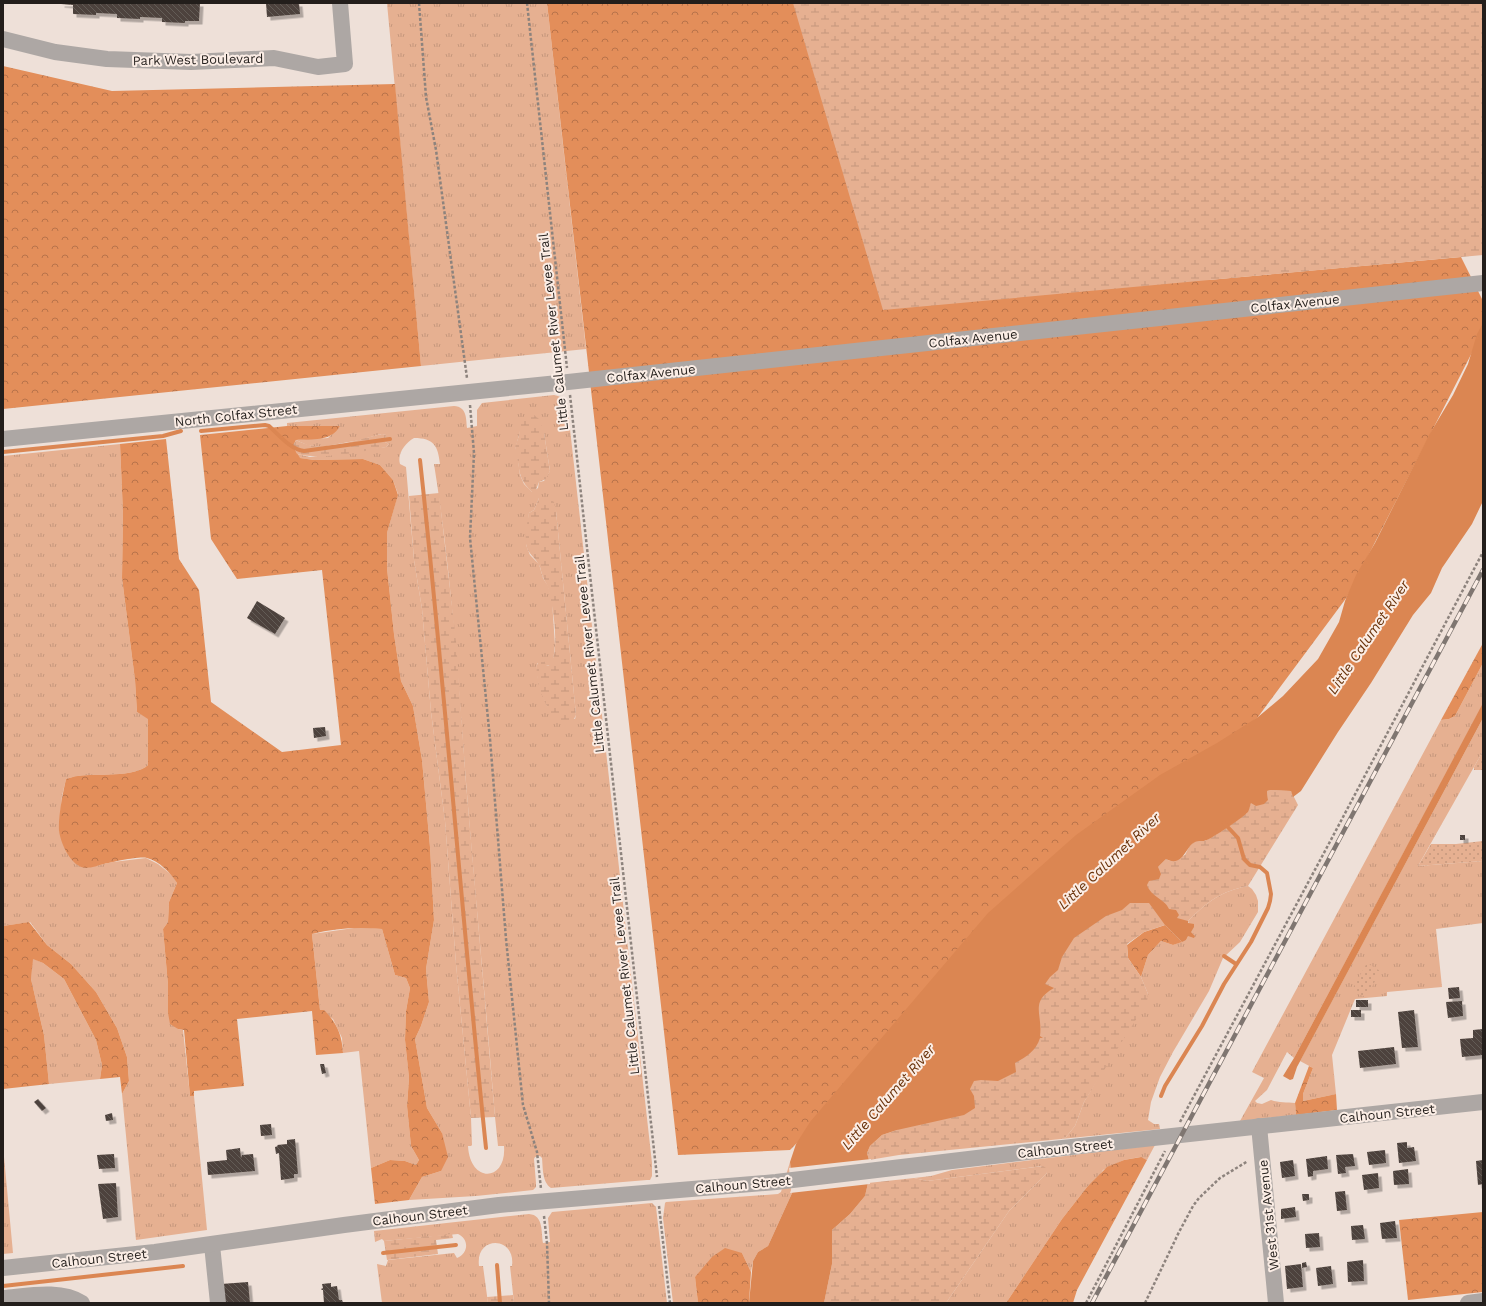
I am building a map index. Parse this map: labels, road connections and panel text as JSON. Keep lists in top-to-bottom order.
{
  "streets": {
    "street": [
      "Park West Boulevard",
      "Colfax Avenue",
      "North Colfax Street",
      "Calhoun Street",
      "West 31st Avenue"
    ],
    "path": ["Little Calumet River Levee Trail"]
  },
  "crossings": [
    ["Colfax Avenue", "Little Calumet River Levee Trail"],
    ["Colfax Avenue", "North Colfax Street"],
    ["Little Calumet River Levee Trail", "Calhoun Street"],
    ["Calhoun Street", "West 31st Avenue"]
  ],
  "water": ["Little Calumet River"]
}
